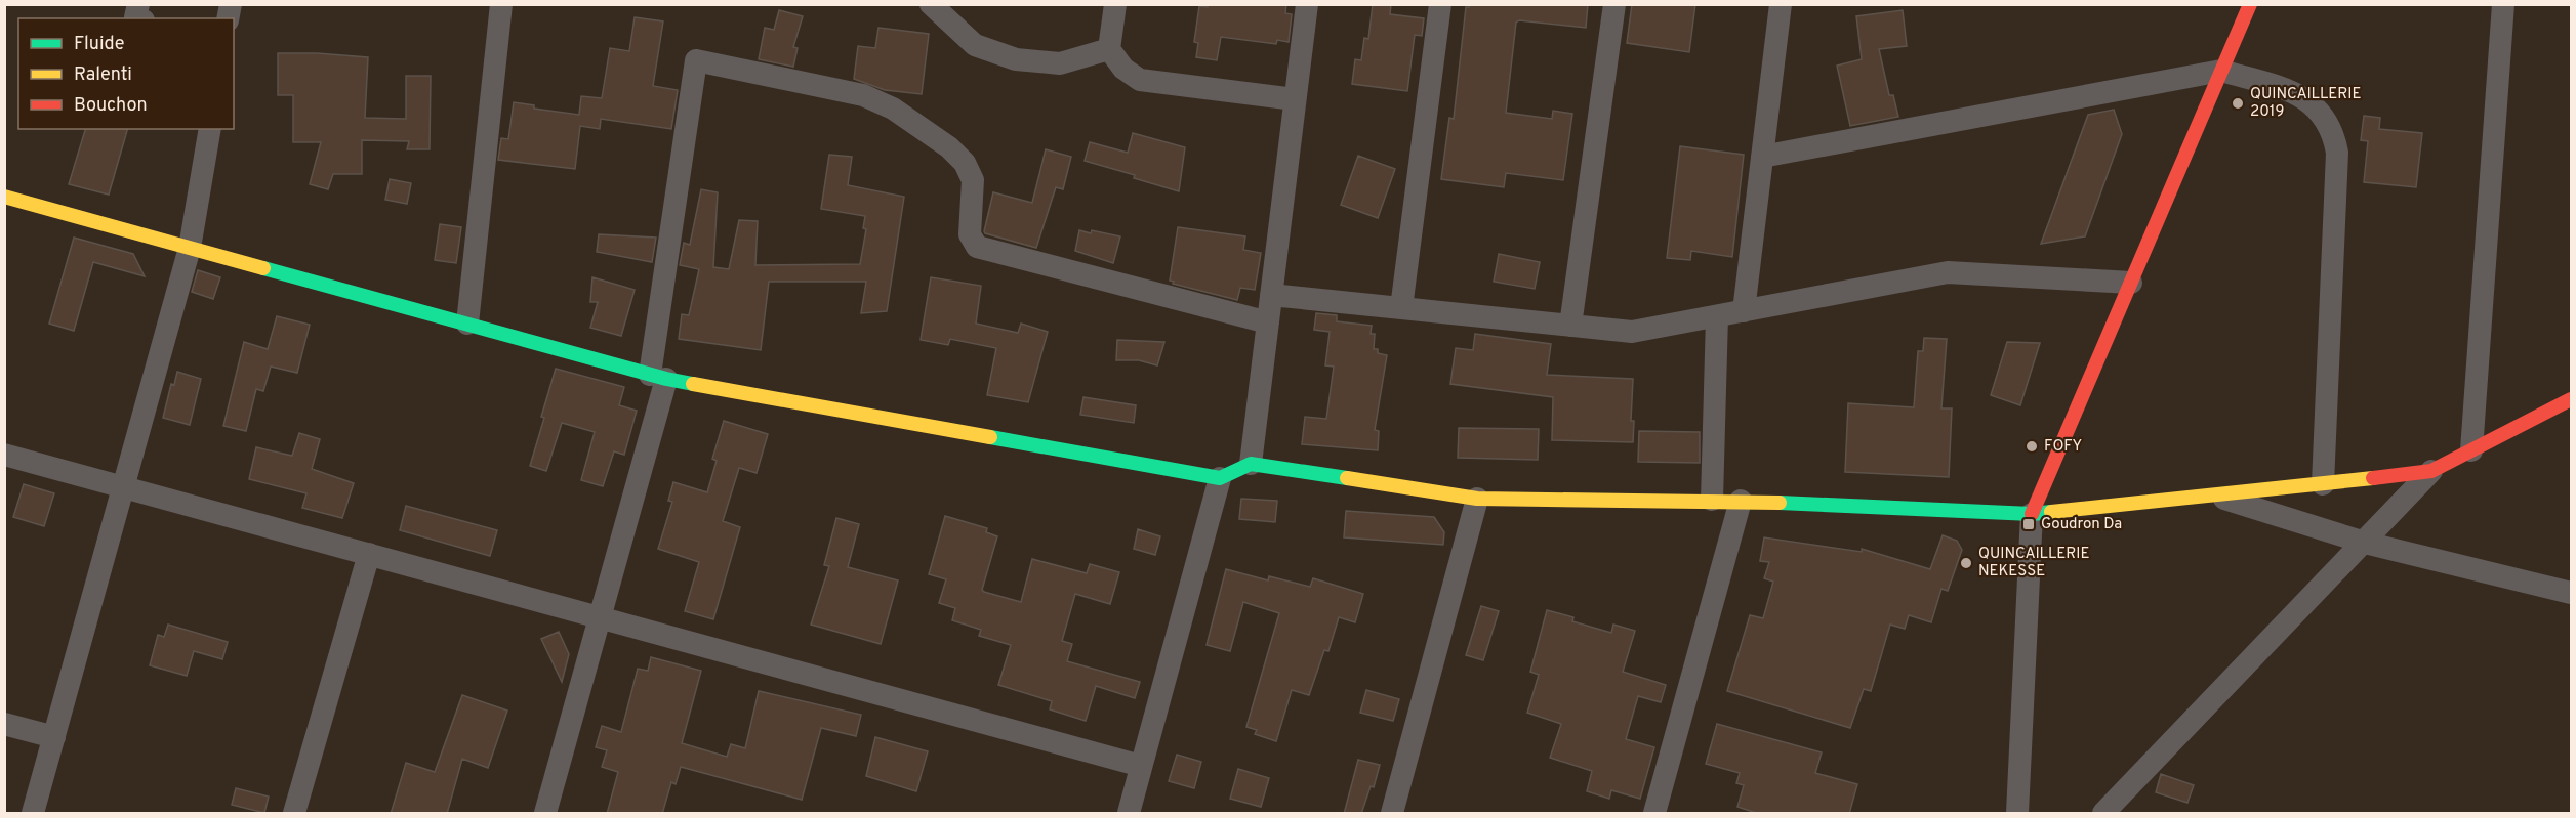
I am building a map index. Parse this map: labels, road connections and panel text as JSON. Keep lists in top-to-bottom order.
{
  "places": {
    "other": ["QUINCAILLERIE 2019", "FOFY", "QUINCAILLERIE NEKESSE"],
    "transit": ["Goudron Da"]
  },
  "legend": ["Fluide", "Ralenti", "Bouchon"]
}
